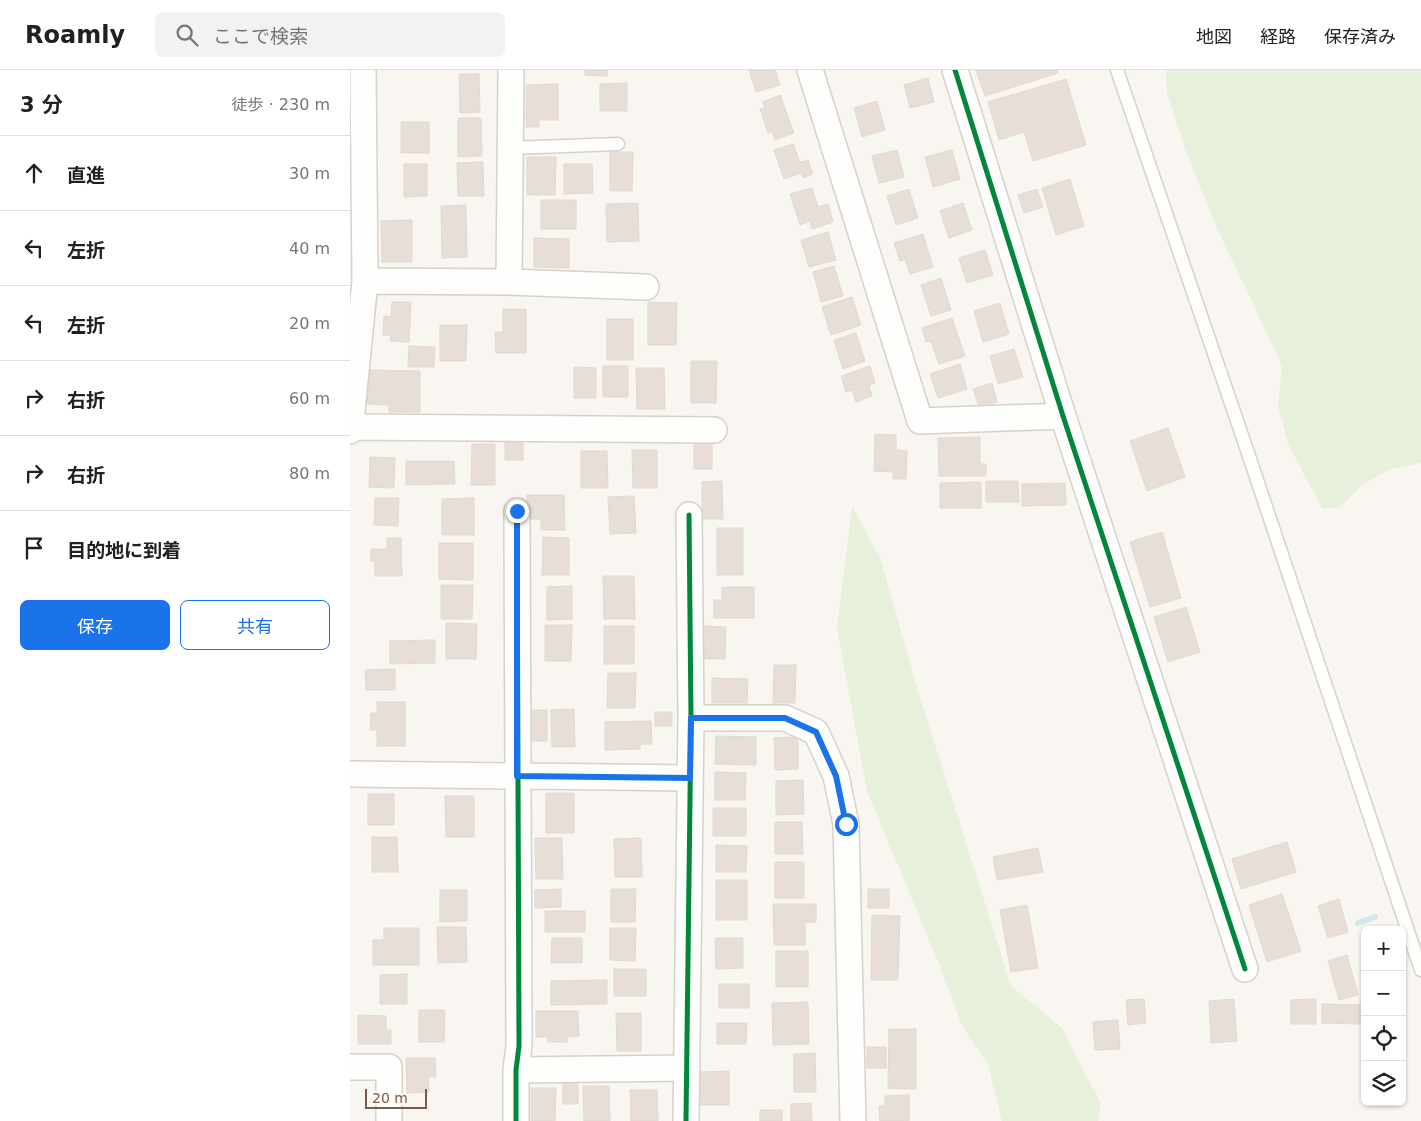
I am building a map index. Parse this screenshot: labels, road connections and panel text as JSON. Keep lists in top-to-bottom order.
{
  "scale_bar": "20 m",
  "page": {
    "header": "Roamly",
    "search": "ここで検索",
    "nav": ["地図", "経路", "保存済み"],
    "heading": ["3 分", "徒歩 · 230 m"],
    "list": [
      ["直進", "30 m"],
      ["左折", "40 m"],
      ["左折", "20 m"],
      ["右折", "60 m"],
      ["右折", "80 m"],
      "目的地に到着"
    ],
    "buttons": ["保存", "共有"],
    "map_buttons": ["+", "−"],
    "scale": "20 m"
  }
}
